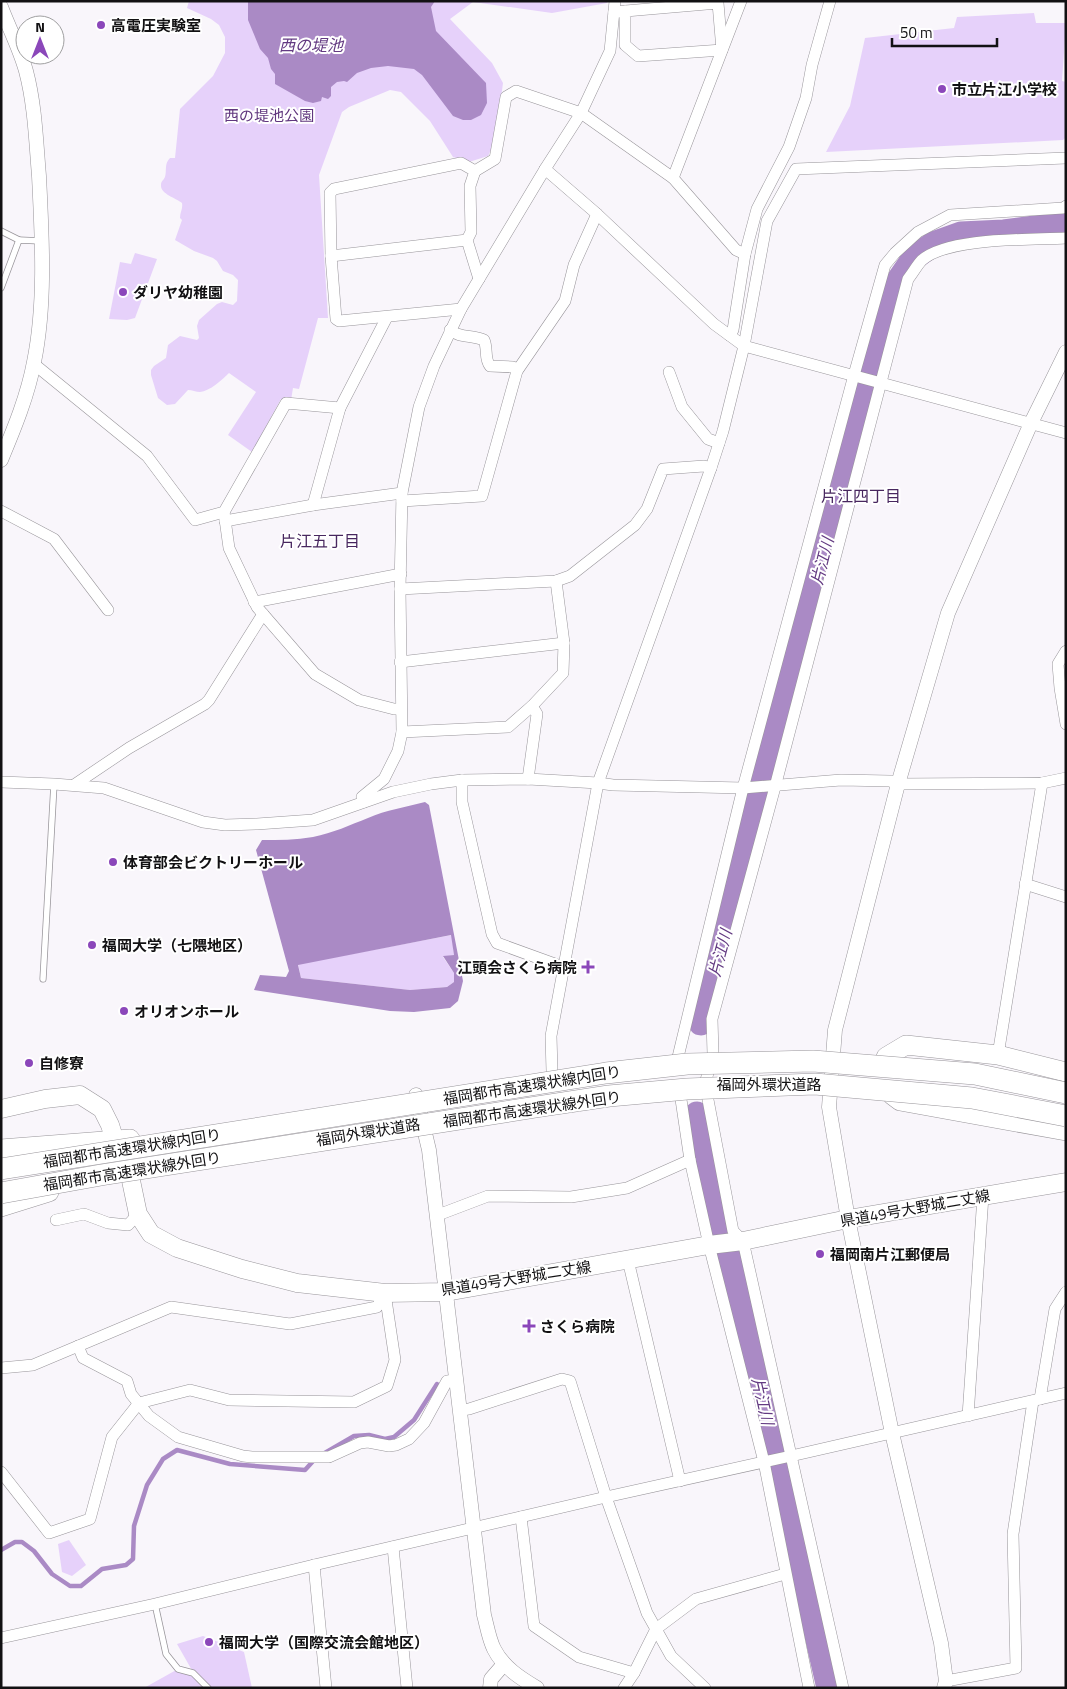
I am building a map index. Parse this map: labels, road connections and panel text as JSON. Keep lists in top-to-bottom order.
{
  "streets": {
    "highway": ["福岡外環状道路", "福岡都市高速環状線内回り", "福岡都市高速環状線外回り"],
    "main road": ["県道49号大野城二丈線"]
  },
  "crossings": [
    ["福岡外環状道路", "福岡都市高速環状線外回り"],
    ["福岡外環状道路", "県道49号大野城二丈線"]
  ],
  "districts": ["片江四丁目", "片江五丁目"],
  "water": ["西の堤池", "片江川"],
  "parks": ["西の堤池公園"],
  "places": {
    "other": [
      "高電圧実験室",
      "市立片江小学校",
      "ダリヤ幼稚園",
      "体育部会ビクトリーホール",
      "福岡大学（七隈地区）",
      "オリオンホール",
      "自修寮",
      "福岡南片江郵便局",
      "福岡大学（国際交流会館地区）"
    ],
    "health": ["江頭会さくら病院", "さくら病院"]
  },
  "scale_bar": "50 m",
  "north": "top"
}
